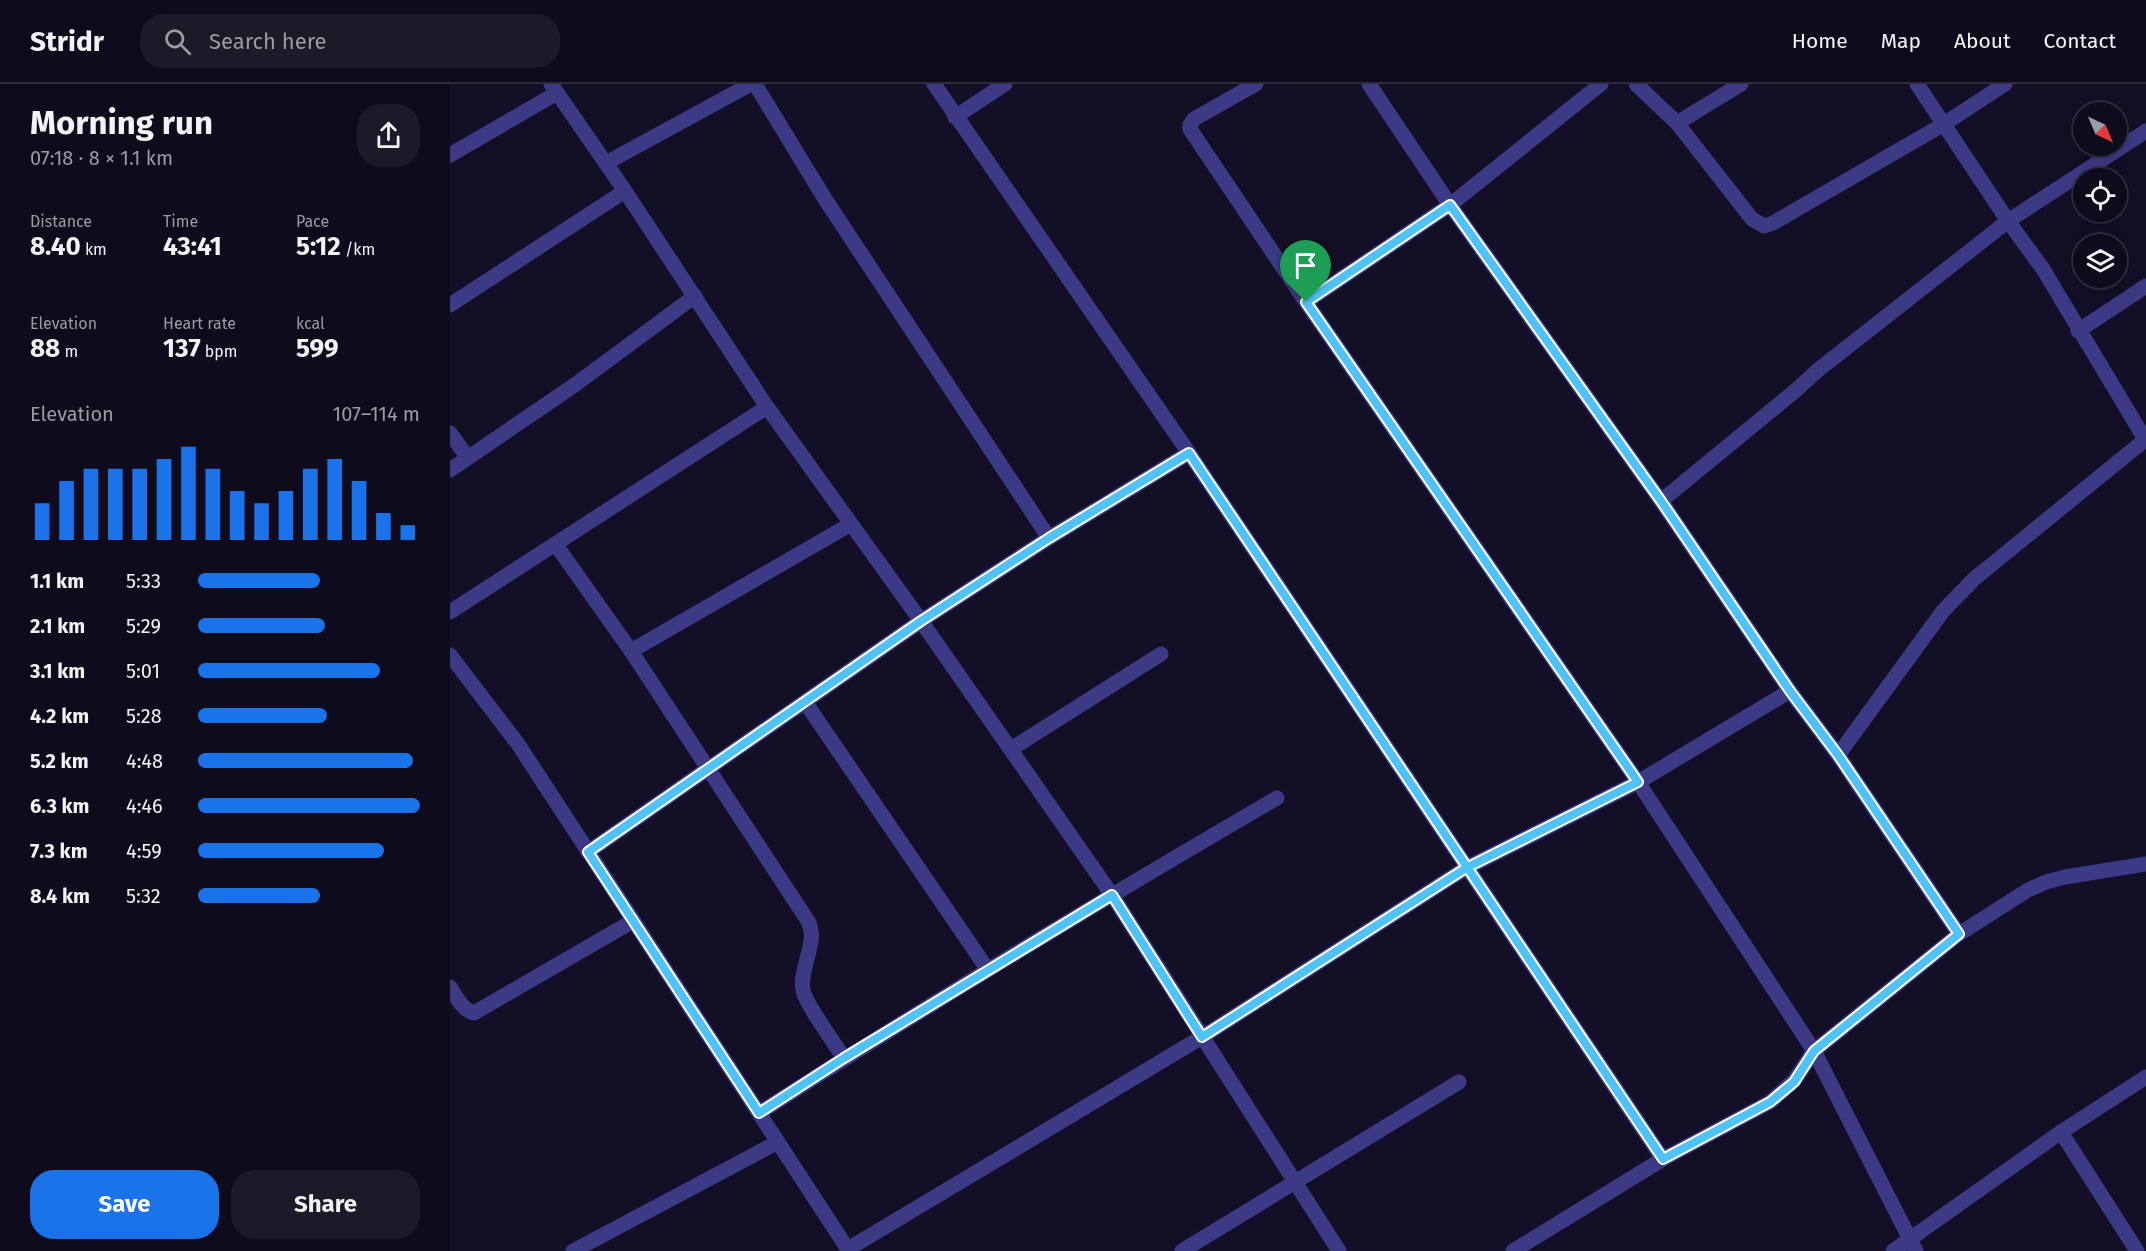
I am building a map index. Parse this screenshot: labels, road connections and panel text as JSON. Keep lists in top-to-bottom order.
{
  "north": "bottom right",
  "page": {
    "header": "Stridr",
    "search": "Search here",
    "nav": [
      "Home",
      "Map",
      "About",
      "Contact"
    ],
    "heading": ["Morning run", "07:18 · 8 × 1.1 km"],
    "stats": [
      ["Distance", "8.40 km"],
      ["Time", "43:41"],
      ["Pace", "5:12 /km"],
      ["Elevation", "88 m"],
      ["Heart rate", "137 bpm"],
      ["kcal", "599"]
    ],
    "chart": ["Elevation", "107–114 m"],
    "list": [
      {
        "name": "1.1 km",
        "note": "5:33"
      },
      {
        "name": "2.1 km",
        "note": "5:29"
      },
      {
        "name": "3.1 km",
        "note": "5:01"
      },
      {
        "name": "4.2 km",
        "note": "5:28"
      },
      {
        "name": "5.2 km",
        "note": "4:48"
      },
      {
        "name": "6.3 km",
        "note": "4:46"
      },
      {
        "name": "7.3 km",
        "note": "4:59"
      },
      {
        "name": "8.4 km",
        "note": "5:32"
      }
    ],
    "buttons": ["Save", "Share"]
  }
}
